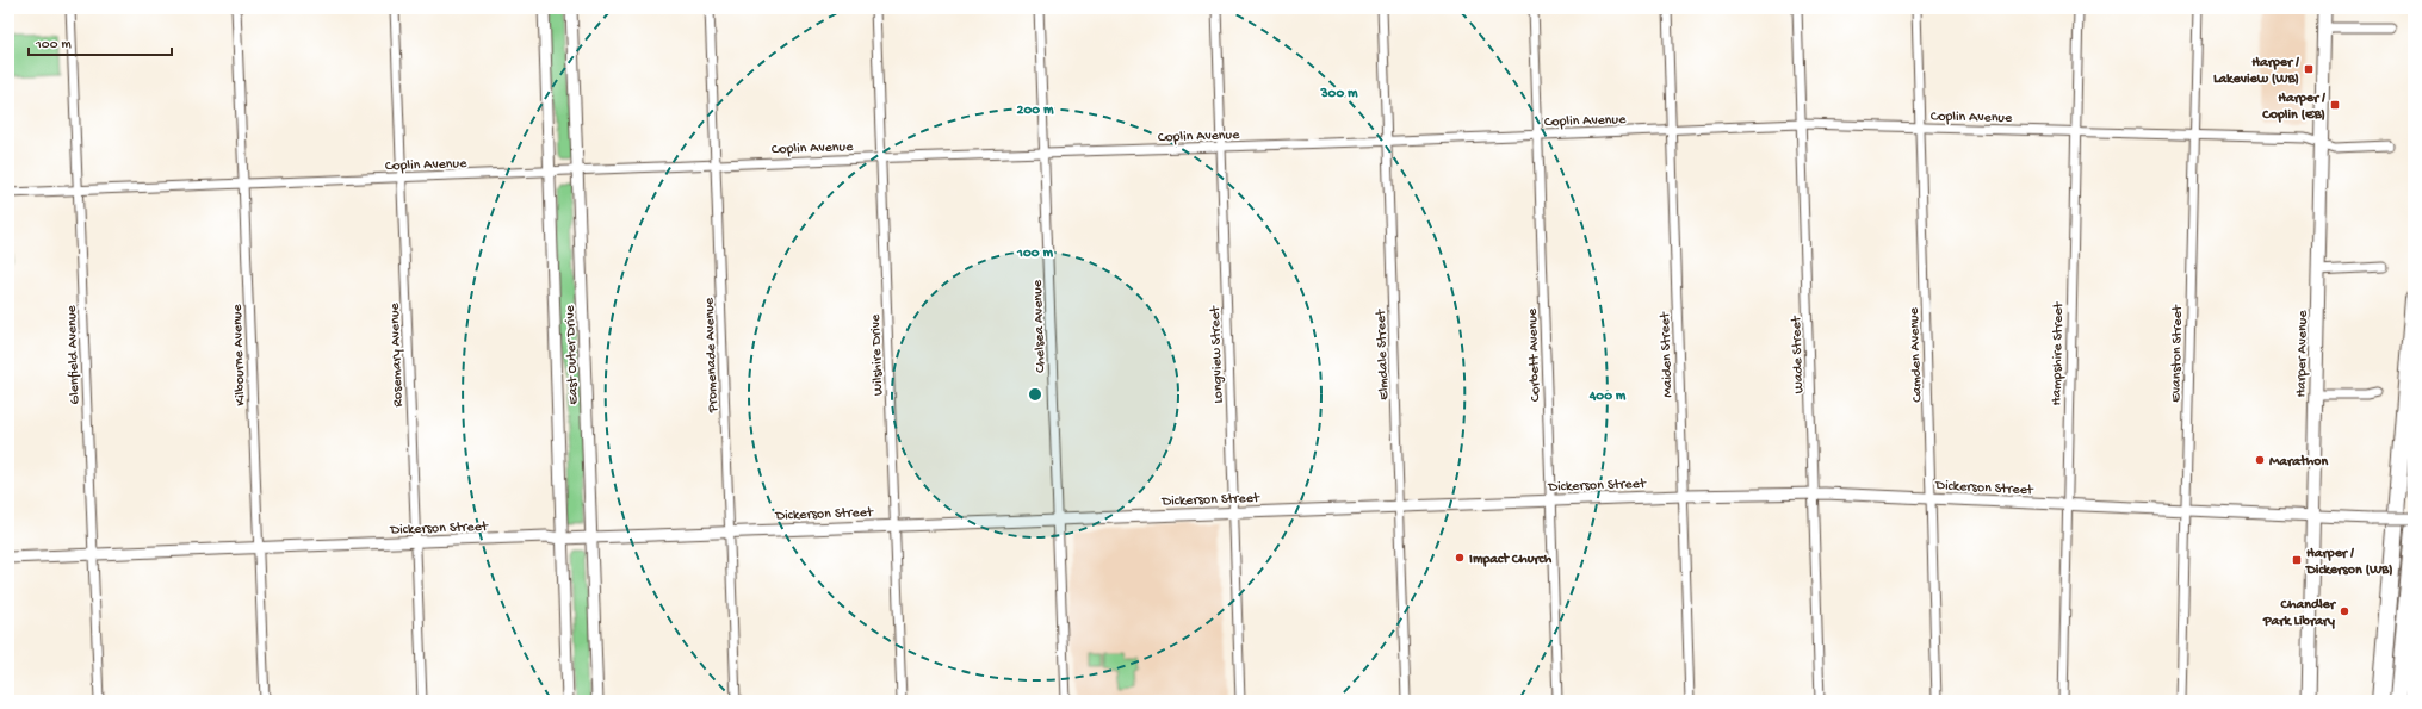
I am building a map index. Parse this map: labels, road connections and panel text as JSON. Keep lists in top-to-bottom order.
{
  "streets": {
    "main road": ["Harper Avenue"],
    "street": [
      "Coplin Avenue",
      "Chelsea Avenue",
      "Hampshire Street",
      "Evanston Street",
      "Glenfield Avenue",
      "Kilbourne Avenue",
      "Rosemary Avenue",
      "East Outer Drive",
      "Promenade Avenue",
      "Wilshire Drive",
      "Longview Street",
      "Elmdale Street",
      "Corbett Avenue",
      "Maiden Street",
      "Wade Street",
      "Camden Avenue",
      "Dickerson Street"
    ]
  },
  "crossings": [
    ["Coplin Avenue", "Chelsea Avenue"],
    ["Coplin Avenue", "Hampshire Street"],
    ["Coplin Avenue", "Evanston Street"],
    ["Coplin Avenue", "Harper Avenue"],
    ["Coplin Avenue", "Glenfield Avenue"],
    ["Coplin Avenue", "Kilbourne Avenue"],
    ["Coplin Avenue", "Rosemary Avenue"],
    ["Coplin Avenue", "East Outer Drive"],
    ["Coplin Avenue", "Promenade Avenue"],
    ["Coplin Avenue", "Wilshire Drive"],
    ["Coplin Avenue", "Longview Street"],
    ["Coplin Avenue", "Elmdale Street"],
    ["Coplin Avenue", "Corbett Avenue"],
    ["Coplin Avenue", "Maiden Street"],
    ["Coplin Avenue", "Wade Street"],
    ["Coplin Avenue", "Camden Avenue"],
    ["Chelsea Avenue", "Dickerson Street"],
    ["Hampshire Street", "Dickerson Street"],
    ["Evanston Street", "Dickerson Street"],
    ["Harper Avenue", "Dickerson Street"],
    ["Glenfield Avenue", "Dickerson Street"],
    ["Kilbourne Avenue", "Dickerson Street"],
    ["Rosemary Avenue", "Dickerson Street"],
    ["East Outer Drive", "Dickerson Street"],
    ["Promenade Avenue", "Dickerson Street"],
    ["Wilshire Drive", "Dickerson Street"],
    ["Longview Street", "Dickerson Street"],
    ["Elmdale Street", "Dickerson Street"],
    ["Corbett Avenue", "Dickerson Street"],
    ["Maiden Street", "Dickerson Street"],
    ["Wade Street", "Dickerson Street"],
    ["Camden Avenue", "Dickerson Street"]
  ],
  "places": {
    "transit": ["Harper / Lakeview (WB)", "Harper / Coplin (EB)", "Harper / Dickerson (WB)"],
    "other": ["Marathon", "Impact Church", "Chandler Park Library"]
  },
  "scale_bar": "100 m",
  "rings": [
    "300 m",
    "200 m",
    "100 m",
    "400 m"
  ]
}
